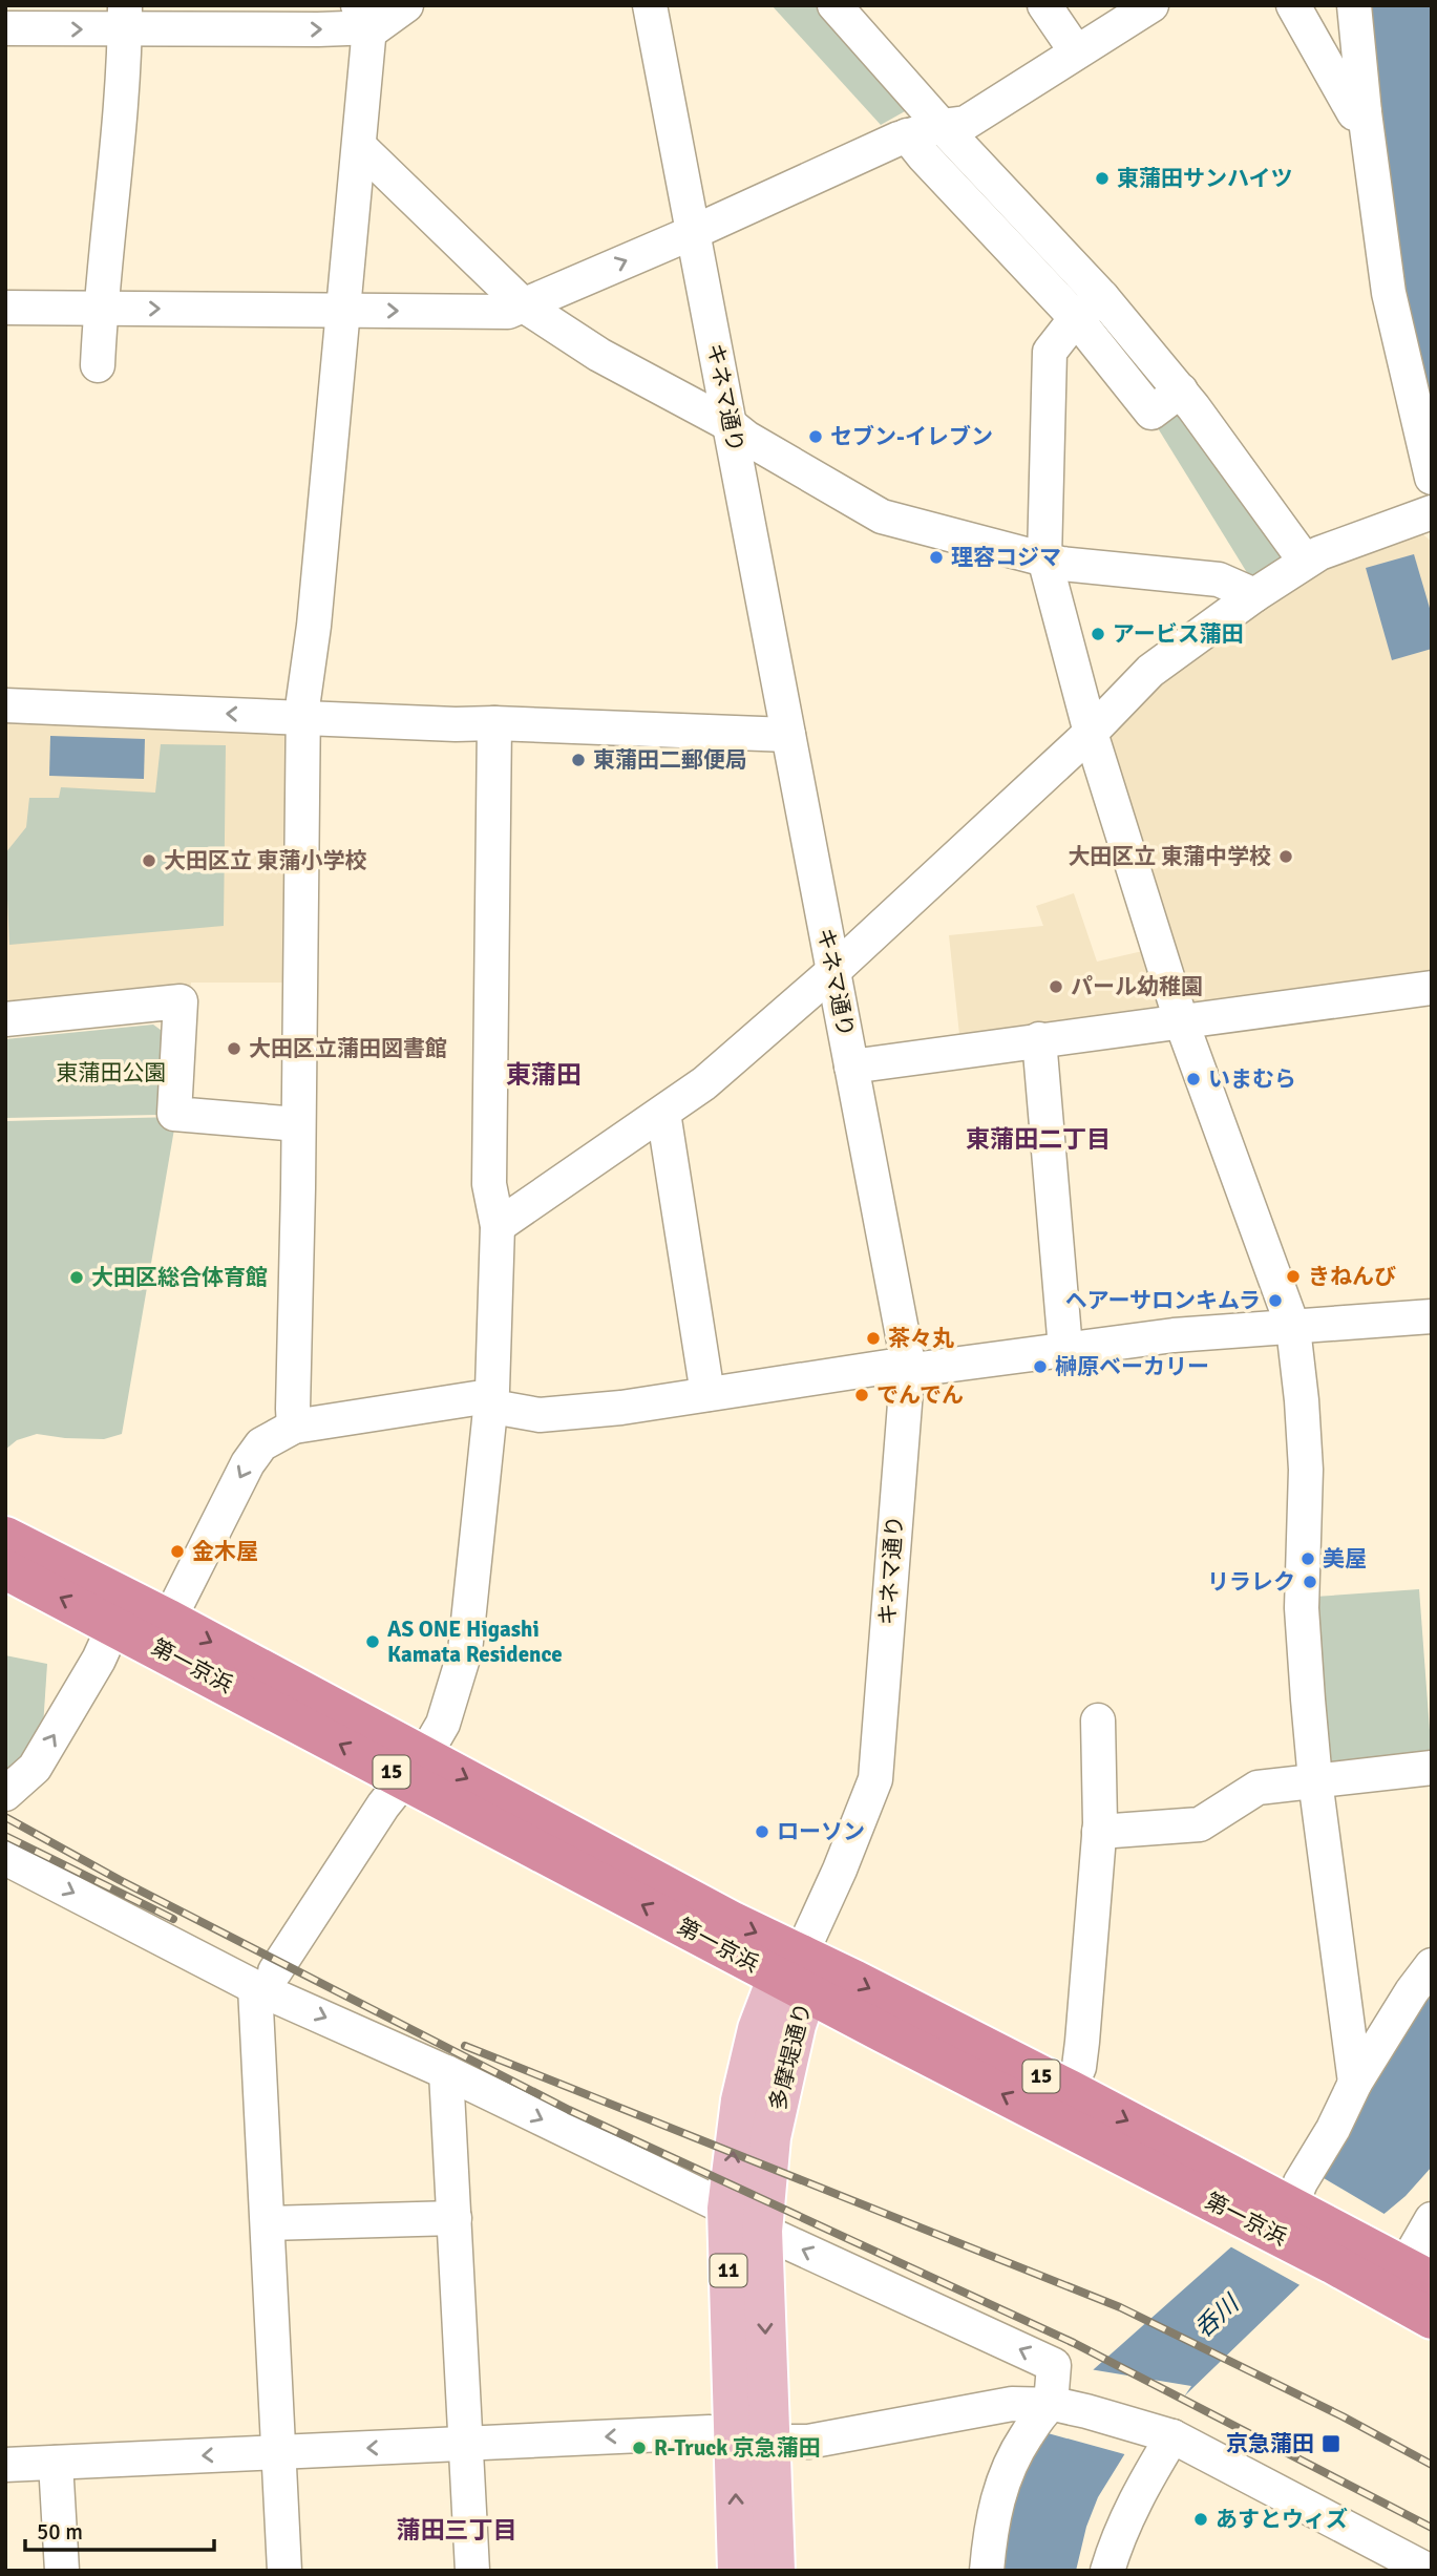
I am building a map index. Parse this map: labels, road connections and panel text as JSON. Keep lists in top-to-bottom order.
{
  "streets": {
    "highway": ["第一京浜", "15"],
    "main road": ["多摩堤通り", "11"],
    "street": ["キネマ通り"]
  },
  "crossings": [
    ["キネマ通り", "第一京浜"],
    ["キネマ通り", "多摩堤通り"],
    ["第一京浜", "多摩堤通り"]
  ],
  "districts": ["東蒲田", "東蒲田二丁目", "蒲田三丁目"],
  "water": ["呑川"],
  "parks": ["東蒲田公園"],
  "places": {
    "other": [
      "東蒲田サンハイツ",
      "セブン-イレブン",
      "理容コジマ",
      "アービス蒲田",
      "東蒲田二郵便局",
      "大田区立 東蒲中学校",
      "大田区立 東蒲小学校",
      "パール幼稚園",
      "大田区立蒲田図書館",
      "いまむら",
      "きねんび",
      "大田区総合体育館",
      "ヘアーサロンキムラ",
      "茶々丸",
      "榊原ベーカリー",
      "でんでん",
      "金木屋",
      "美屋",
      "リラレク",
      "AS ONE Higashi Kamata Residence",
      "ローソン",
      "R-Truck 京急蒲田",
      "あすとウィズ"
    ],
    "transit": ["京急蒲田"]
  },
  "scale_bar": "50 m"
}
